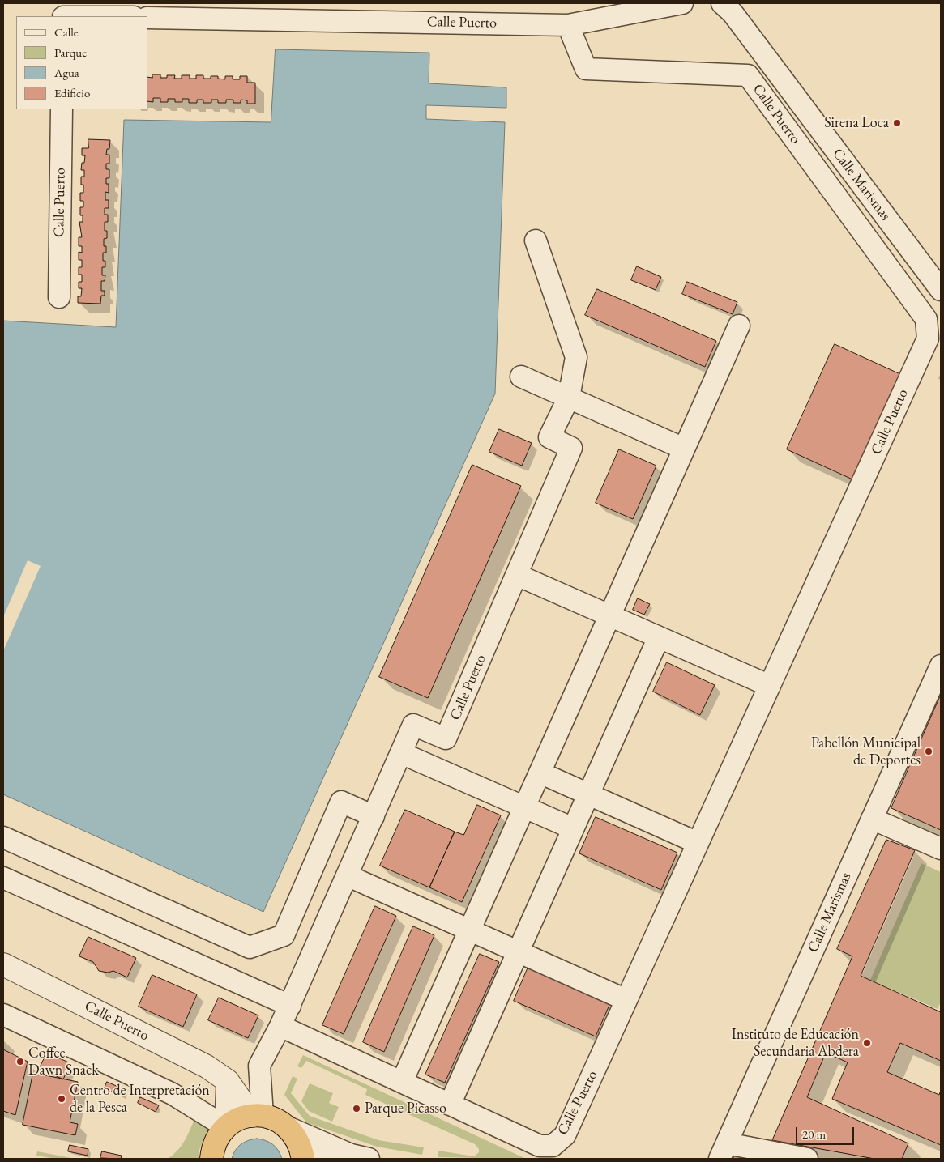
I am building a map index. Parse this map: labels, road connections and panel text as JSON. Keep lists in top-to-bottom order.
{
  "streets": {
    "street": ["Calle Puerto", "Calle Marismas"]
  },
  "places": [
    "Sirena Loca",
    "Pabellón Municipal de Deportes",
    "Instituto de Educación Secundaria Abdera",
    "Coffee Dawn Snack",
    "Centro de Interpretación de la Pesca",
    "Parque Picasso"
  ],
  "legend": [
    "Calle",
    "Parque",
    "Agua",
    "Edificio"
  ],
  "scale_bar": "20 m"
}
